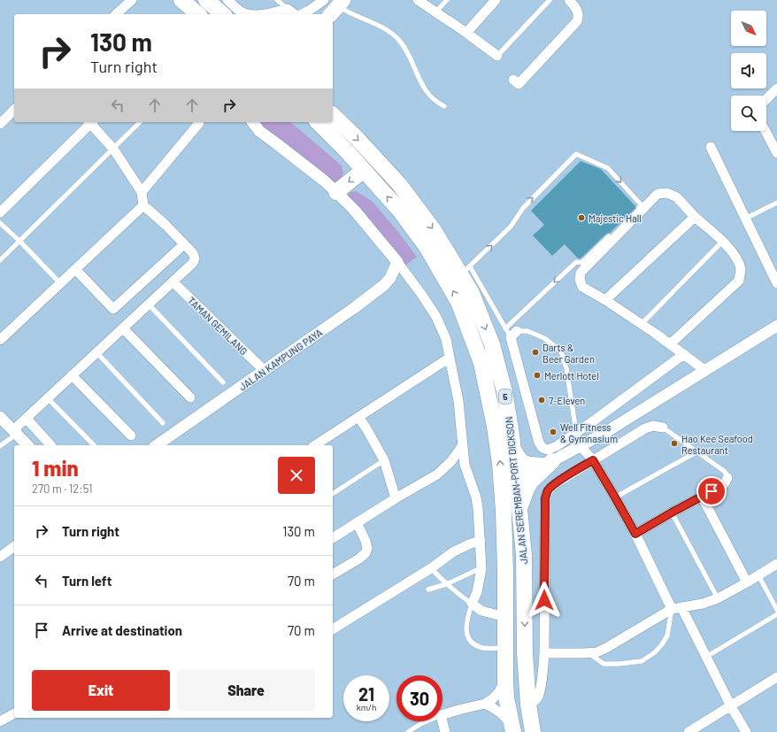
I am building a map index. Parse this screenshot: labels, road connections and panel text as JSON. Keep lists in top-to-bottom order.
{
  "streets": {
    "highway": ["5", "JALAN SEREMBAN-PORT DICKSON"],
    "street": ["TAMAN GEMILANG", "JALAN KAMPUNG PAYA"]
  },
  "crossings": [
    ["TAMAN GEMILANG", "JALAN KAMPUNG PAYA"]
  ],
  "places": [
    "Majestic Hall",
    "Darts & Beer Garden",
    "Merlott Hotel",
    "7-Eleven",
    "Well Fitness & Gymnasium",
    "Hao Kee Seafood Restaurant"
  ],
  "north": "bottom right",
  "page": {
    "turn": ["130 m", "Turn right"],
    "heading": ["1 min", "270 m · 12:51"],
    "list": [
      {
        "name": "Turn right",
        "value": "130 m"
      },
      {
        "name": "Turn left",
        "value": "70 m"
      },
      {
        "name": "Arrive at destination",
        "value": "70 m"
      }
    ],
    "buttons": ["Exit", "Share"],
    "speed": "21 km/h",
    "limit": "30"
  }
}
